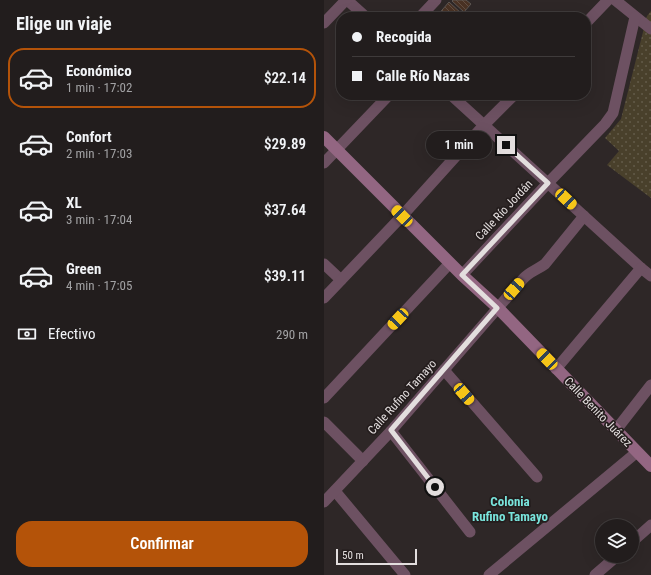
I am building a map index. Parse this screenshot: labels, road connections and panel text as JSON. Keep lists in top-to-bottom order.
{
  "streets": {
    "street": ["Calle Río Jordán", "Calle Rufino Tamayo", "Calle Benito Juárez"]
  },
  "crossings": [
    ["Calle Río Jordán", "Calle Benito Juárez"],
    ["Calle Rufino Tamayo", "Calle Benito Juárez"]
  ],
  "districts": ["Colonia Rufino Tamayo"],
  "scale_bar": "50 m",
  "page": {
    "heading": "Elige un viaje",
    "banner": ["Recogida", "Calle Río Nazas"],
    "list": [
      {
        "name": "Económico",
        "note": "1 min · 17:02",
        "value": "$22.14"
      },
      {
        "name": "Confort",
        "note": "2 min · 17:03",
        "value": "$29.89"
      },
      {
        "name": "XL",
        "note": "3 min · 17:04",
        "value": "$37.64"
      },
      {
        "name": "Green",
        "note": "4 min · 17:05",
        "value": "$39.11"
      }
    ],
    "bubble": "1 min",
    "pay": ["Efectivo", "290 m"],
    "buttons": "Confirmar",
    "scale": "50 m"
  }
}
